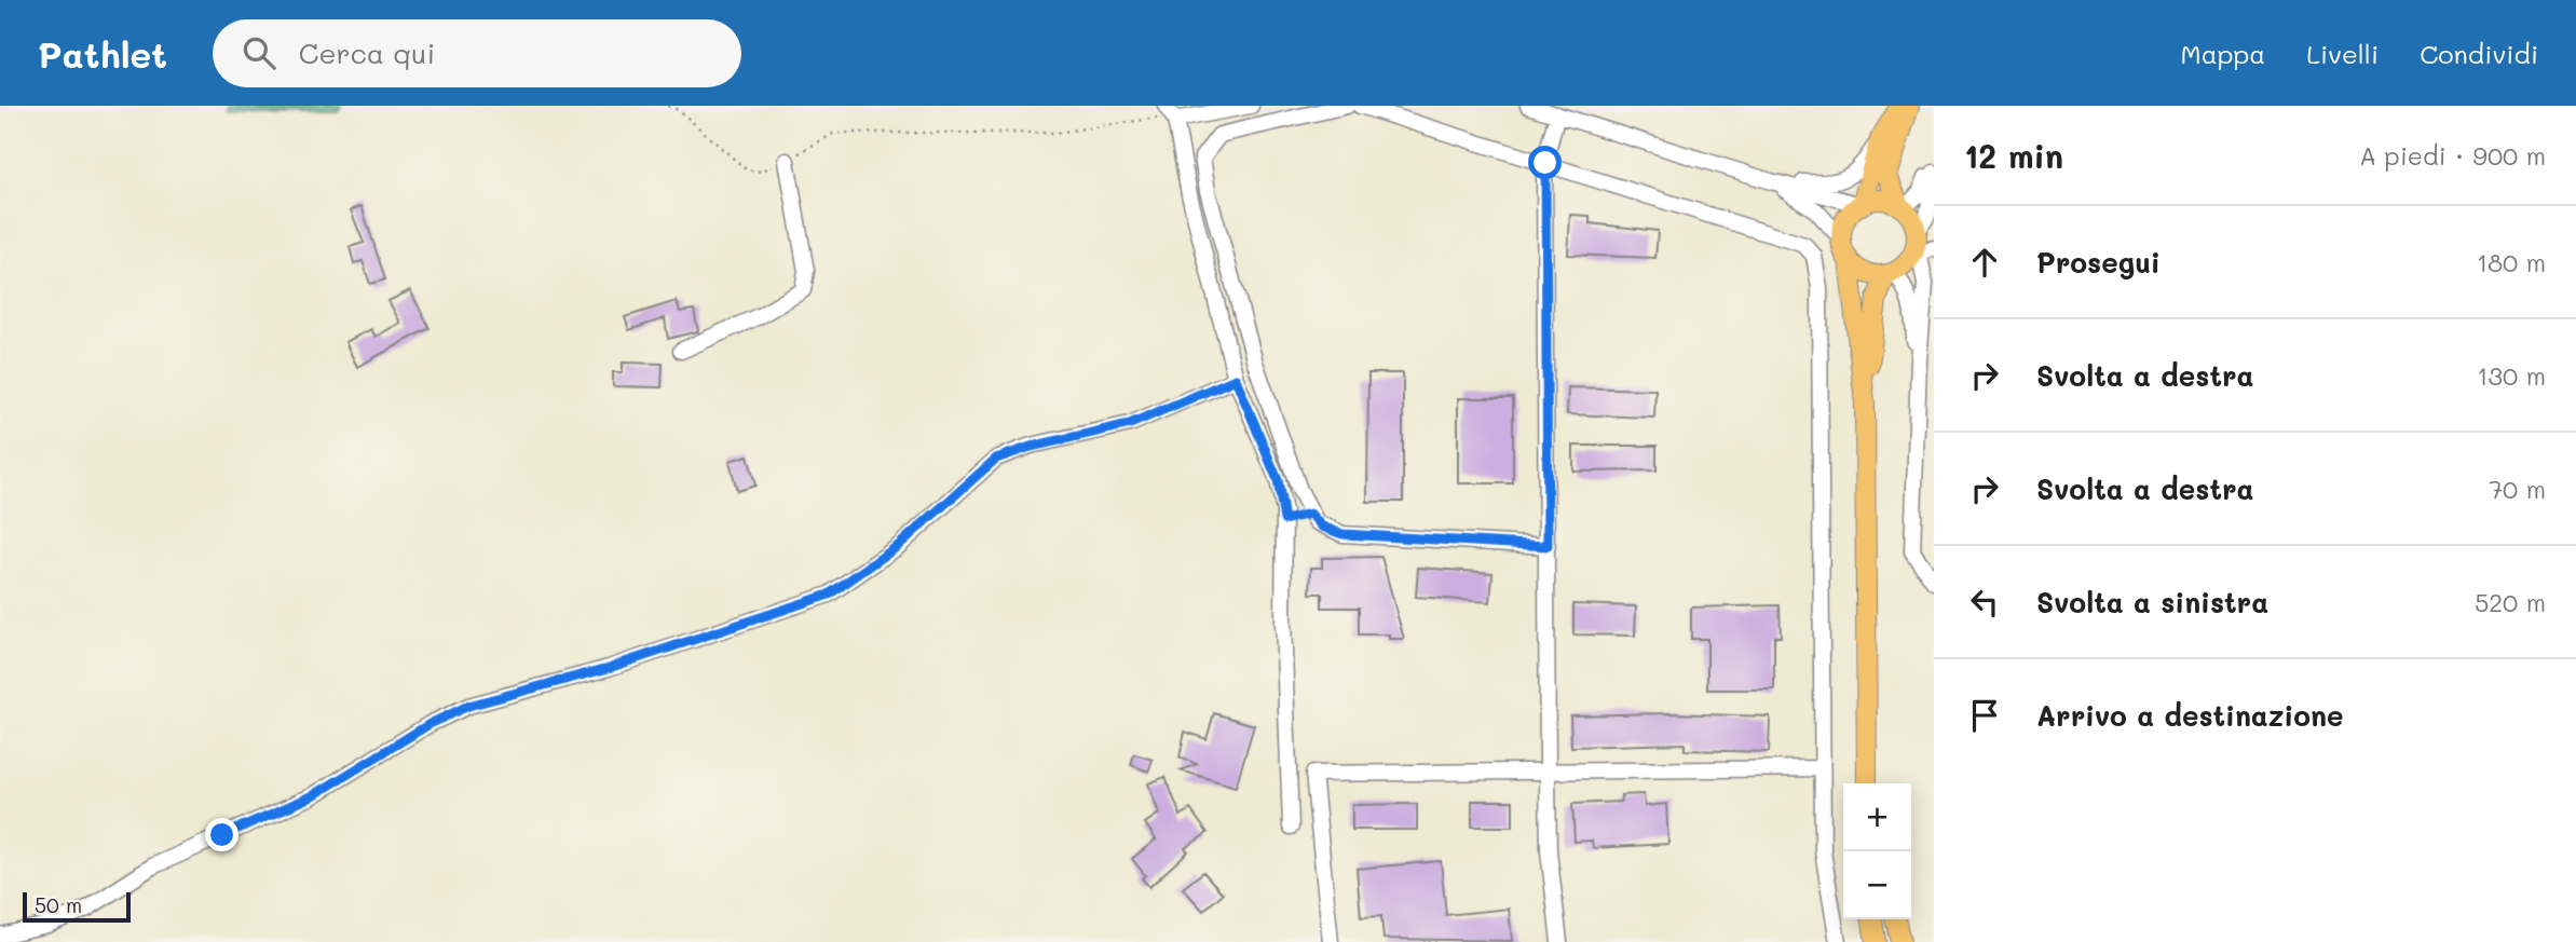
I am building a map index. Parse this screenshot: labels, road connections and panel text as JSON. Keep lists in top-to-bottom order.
{
  "scale_bar": "50 m",
  "page": {
    "header": "Pathlet",
    "search": "Cerca qui",
    "nav": ["Mappa", "Livelli", "Condividi"],
    "heading": ["12 min", "A piedi · 900 m"],
    "list": [
      ["Prosegui", "180 m"],
      ["Svolta a destra", "130 m"],
      ["Svolta a destra", "70 m"],
      ["Svolta a sinistra", "520 m"],
      "Arrivo a destinazione"
    ],
    "map_buttons": ["+", "−"],
    "scale": "50 m"
  }
}
